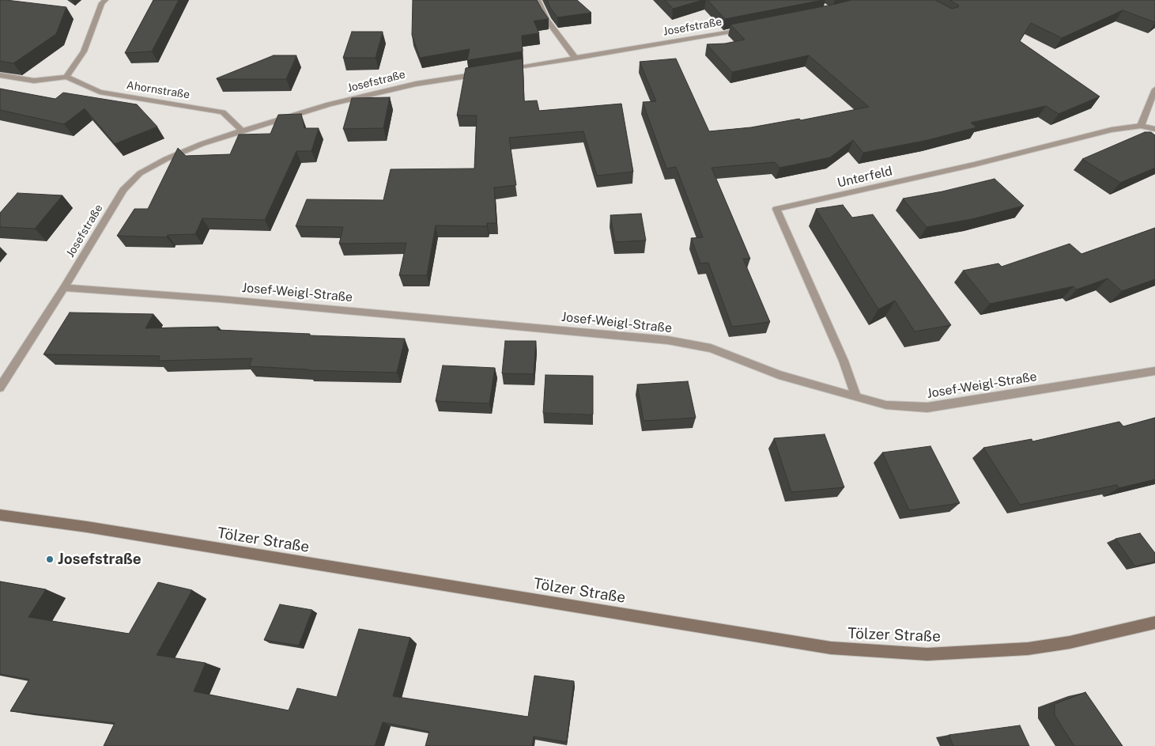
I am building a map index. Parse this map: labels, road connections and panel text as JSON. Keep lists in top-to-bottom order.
{
  "streets": {
    "main road": ["Tölzer Straße"],
    "street": [
      "Josefstraße",
      "Ahornstraße",
      "Unterfeld",
      "Josef-Weigl-Straße"
    ]
  },
  "crossings": [
    ["Josefstraße", "Ahornstraße"],
    ["Josefstraße", "Josef-Weigl-Straße"],
    ["Unterfeld", "Josef-Weigl-Straße"]
  ],
  "places": ["Josefstraße"]
}
